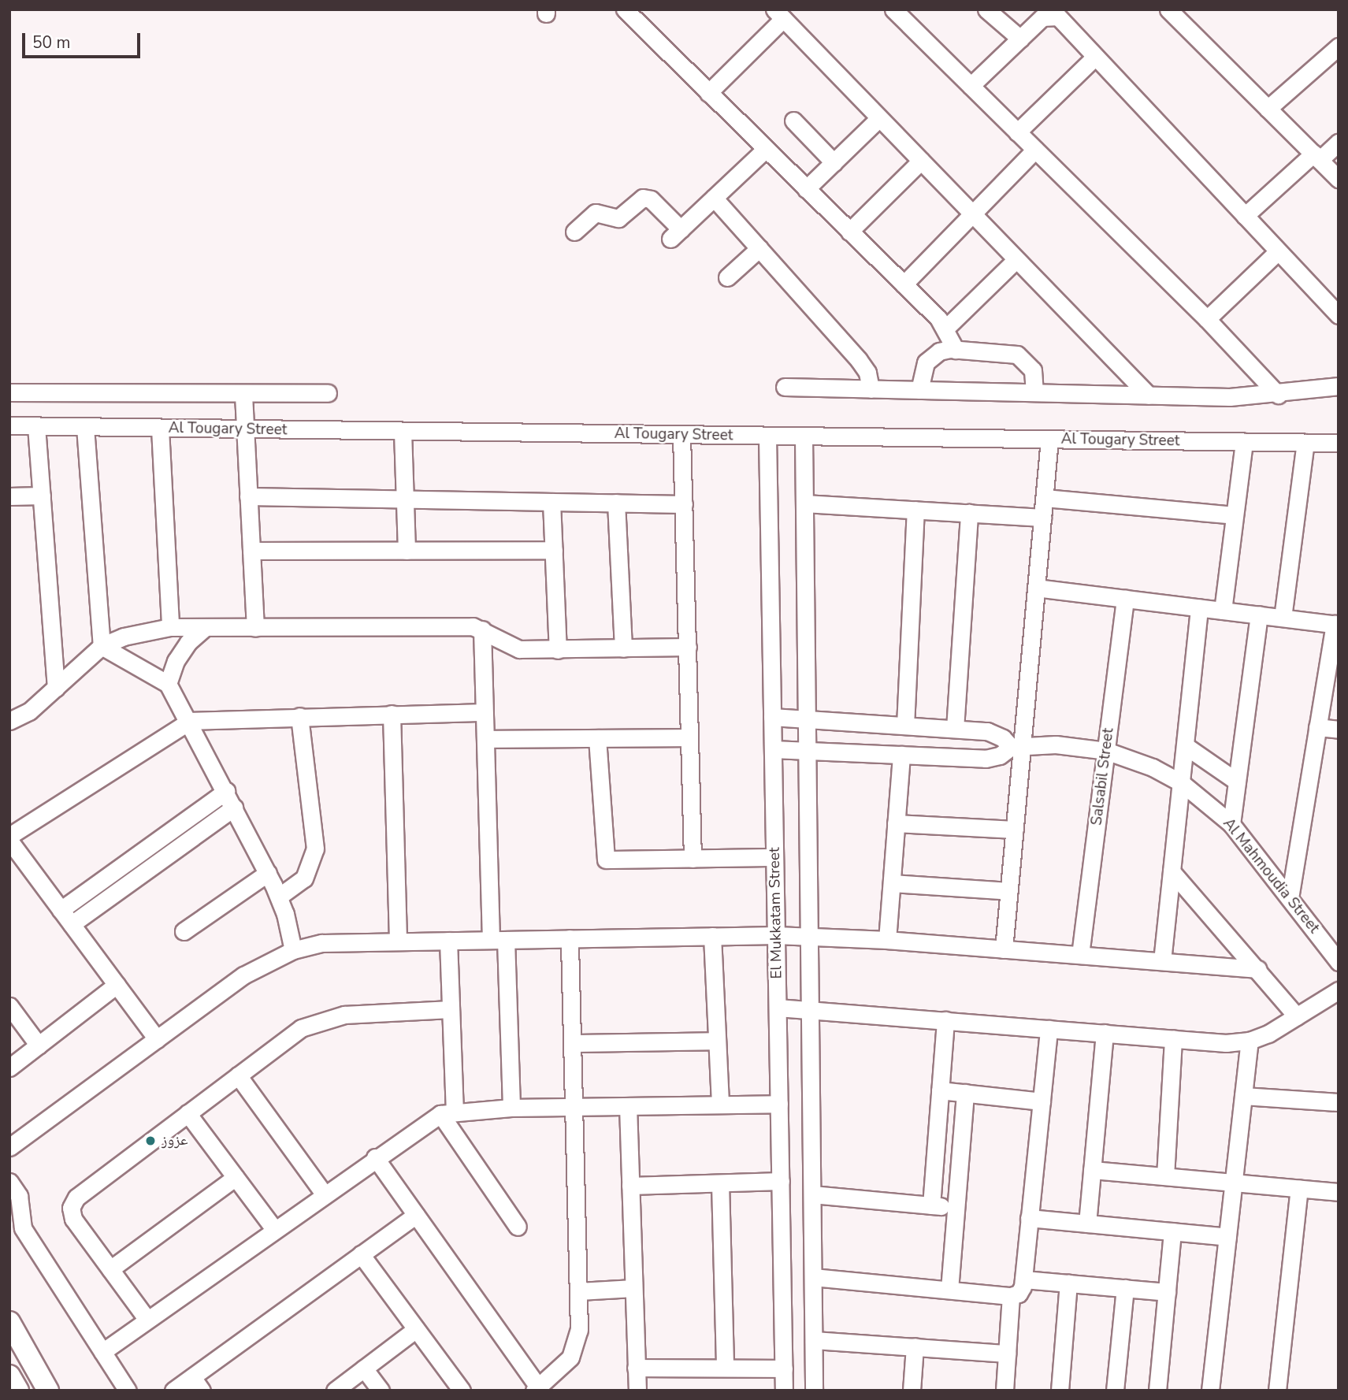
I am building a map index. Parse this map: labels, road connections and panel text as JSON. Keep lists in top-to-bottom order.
{
  "streets": {
    "street": [
      "Al Tougary Street",
      "Salsabil Street",
      "Al Mahmoudia Street",
      "El Mukkatam Street"
    ]
  },
  "crossings": [
    ["Al Tougary Street", "El Mukkatam Street"],
    ["Salsabil Street", "Al Mahmoudia Street"]
  ],
  "places": ["عزوز"],
  "scale_bar": "50 m"
}
